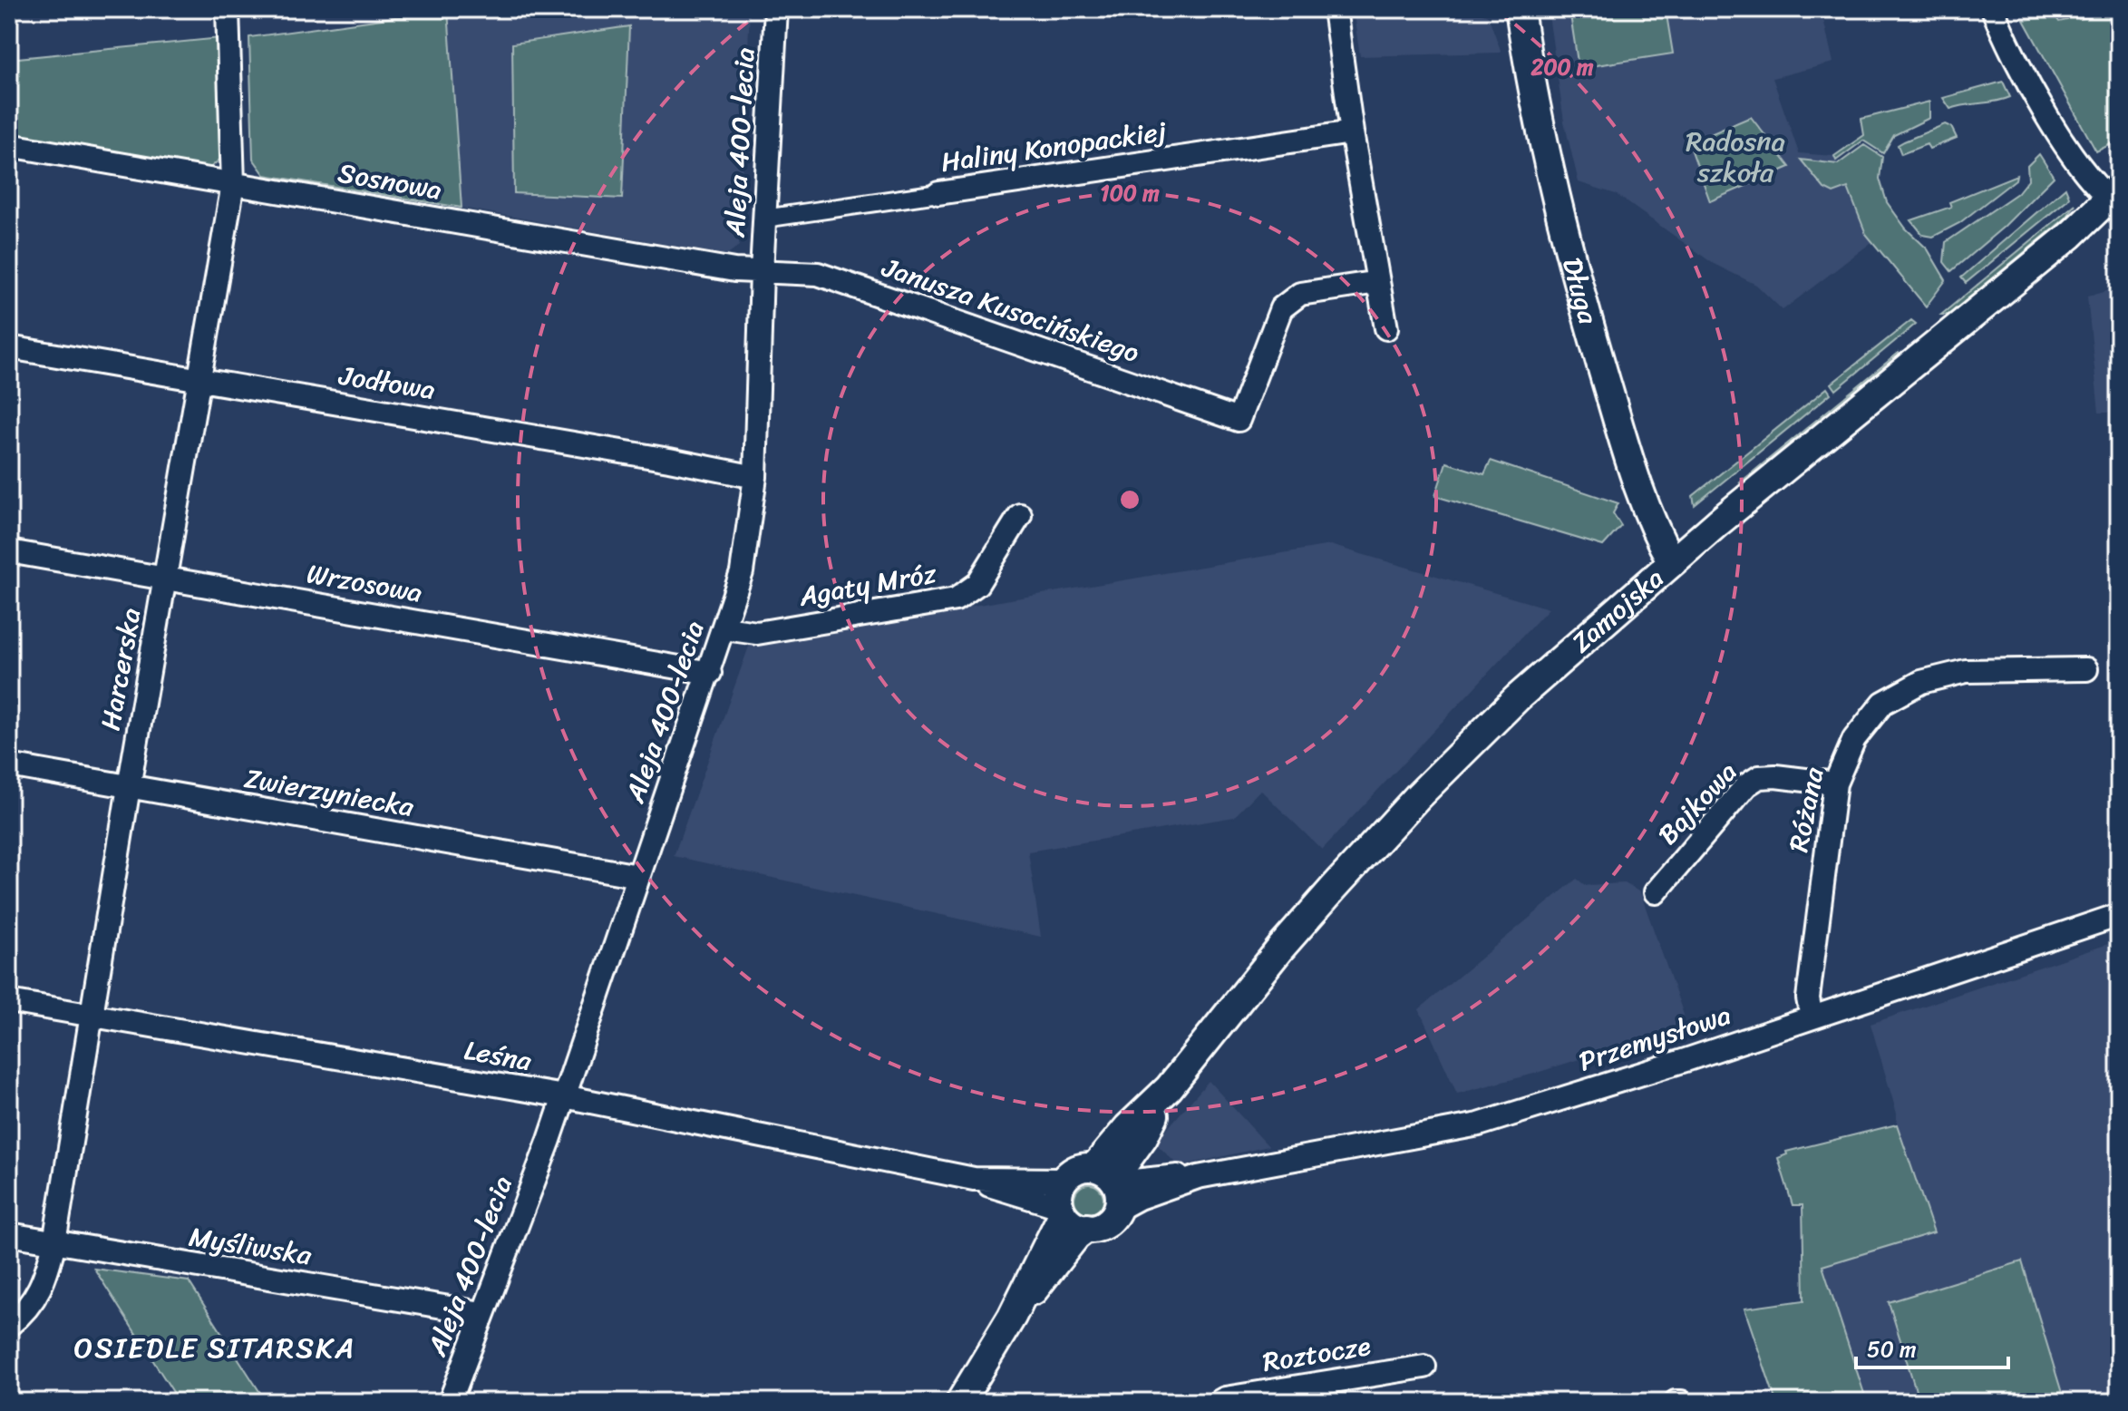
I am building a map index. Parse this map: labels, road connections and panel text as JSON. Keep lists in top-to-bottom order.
{
  "streets": {
    "street": [
      "Aleja 400-lecia",
      "Haliny Konopackiej",
      "Sosnowa",
      "Długa",
      "Janusza Kusocińskiego",
      "Jodłowa",
      "Wrzosowa",
      "Agaty Mróz",
      "Zamojska",
      "Harcerska",
      "Zwierzyniecka",
      "Bajkowa",
      "Różana",
      "Przemysłowa",
      "Leśna",
      "Myśliwska",
      "Roztocze"
    ]
  },
  "crossings": [
    ["Aleja 400-lecia", "Haliny Konopackiej"],
    ["Aleja 400-lecia", "Sosnowa"],
    ["Aleja 400-lecia", "Janusza Kusocińskiego"],
    ["Aleja 400-lecia", "Jodłowa"],
    ["Aleja 400-lecia", "Wrzosowa"],
    ["Aleja 400-lecia", "Agaty Mróz"],
    ["Aleja 400-lecia", "Zwierzyniecka"],
    ["Aleja 400-lecia", "Leśna"],
    ["Aleja 400-lecia", "Myśliwska"],
    ["Sosnowa", "Janusza Kusocińskiego"],
    ["Sosnowa", "Harcerska"],
    ["Długa", "Zamojska"],
    ["Jodłowa", "Harcerska"],
    ["Wrzosowa", "Harcerska"],
    ["Zamojska", "Przemysłowa"],
    ["Zamojska", "Leśna"],
    ["Harcerska", "Zwierzyniecka"],
    ["Harcerska", "Leśna"],
    ["Harcerska", "Myśliwska"],
    ["Bajkowa", "Różana"],
    ["Różana", "Przemysłowa"],
    ["Przemysłowa", "Leśna"]
  ],
  "districts": ["OSIEDLE SITARSKA"],
  "parks": ["Radosna szkoła"],
  "scale_bar": "50 m",
  "rings": ["200 m", "100 m"]
}
